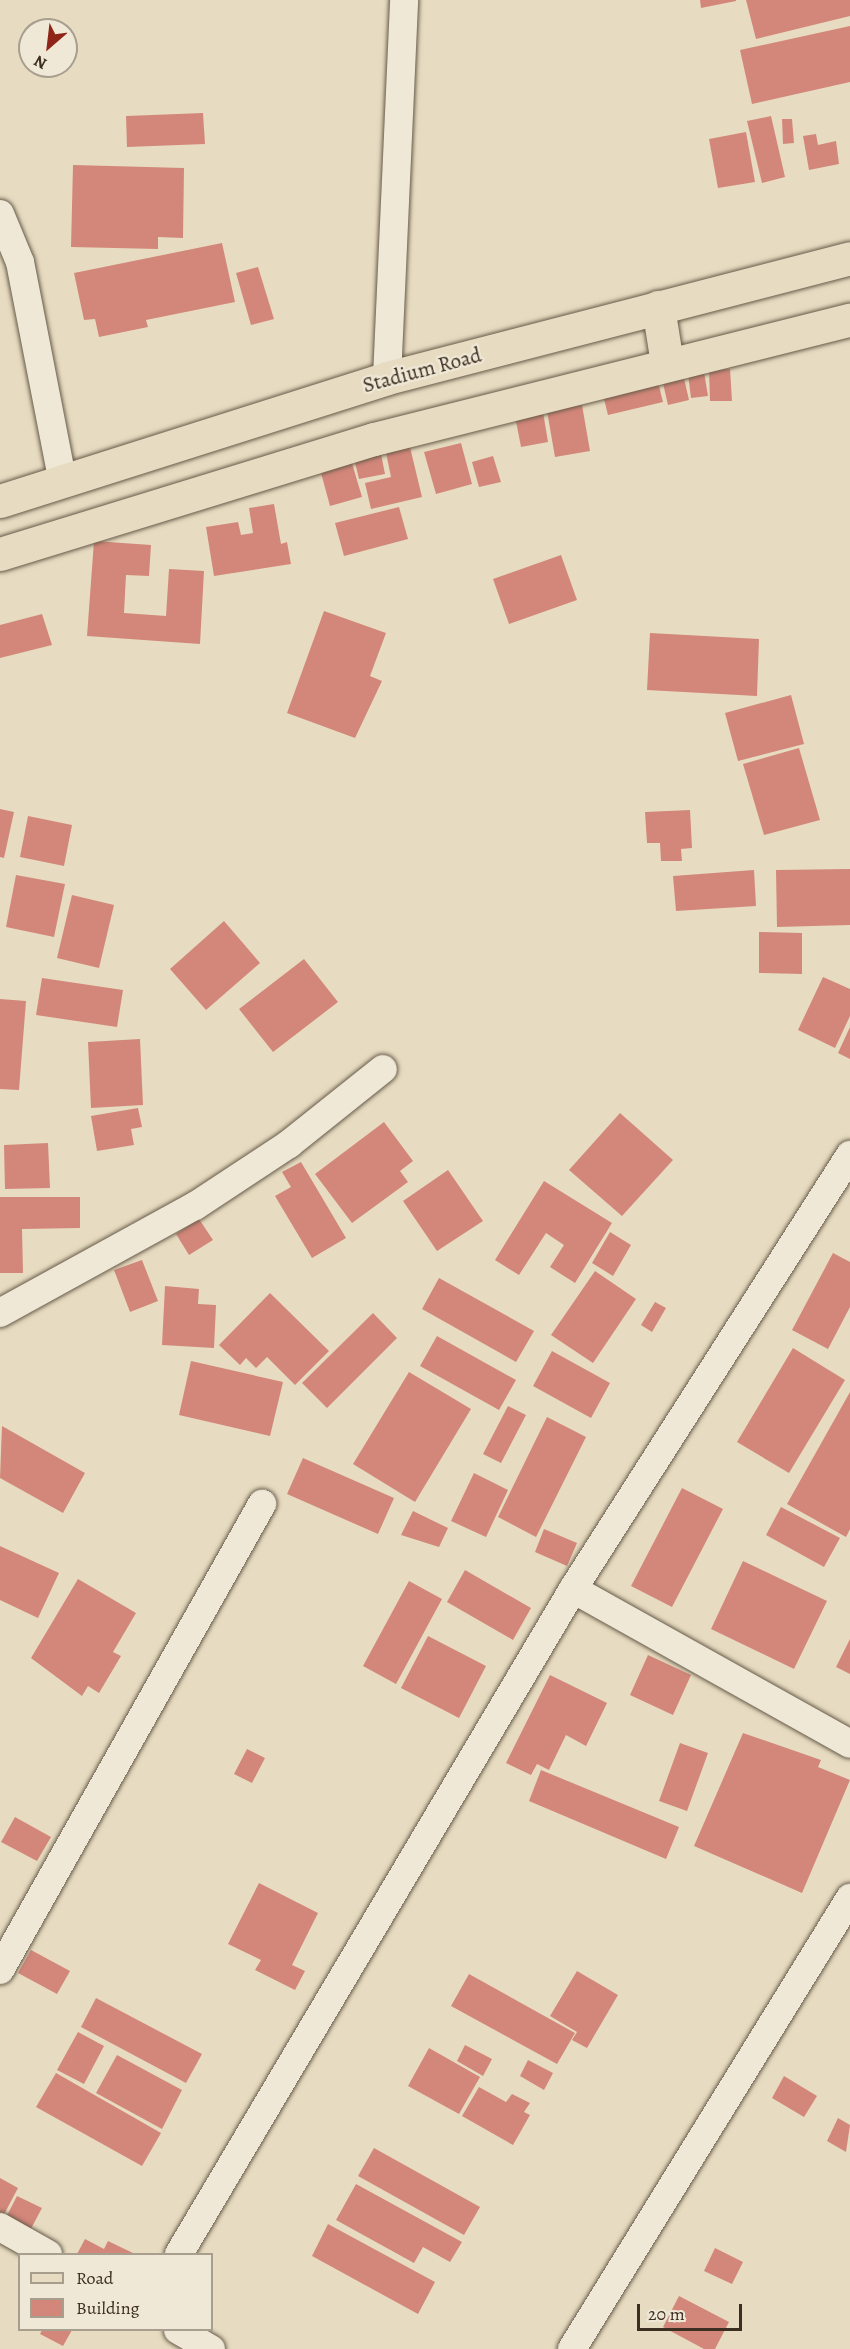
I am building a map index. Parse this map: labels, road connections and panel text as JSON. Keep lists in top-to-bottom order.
{
  "streets": {
    "main road": ["Stadium Road"]
  },
  "legend": ["Road", "Building"],
  "scale_bar": "20 m",
  "north": "bottom left"
}
